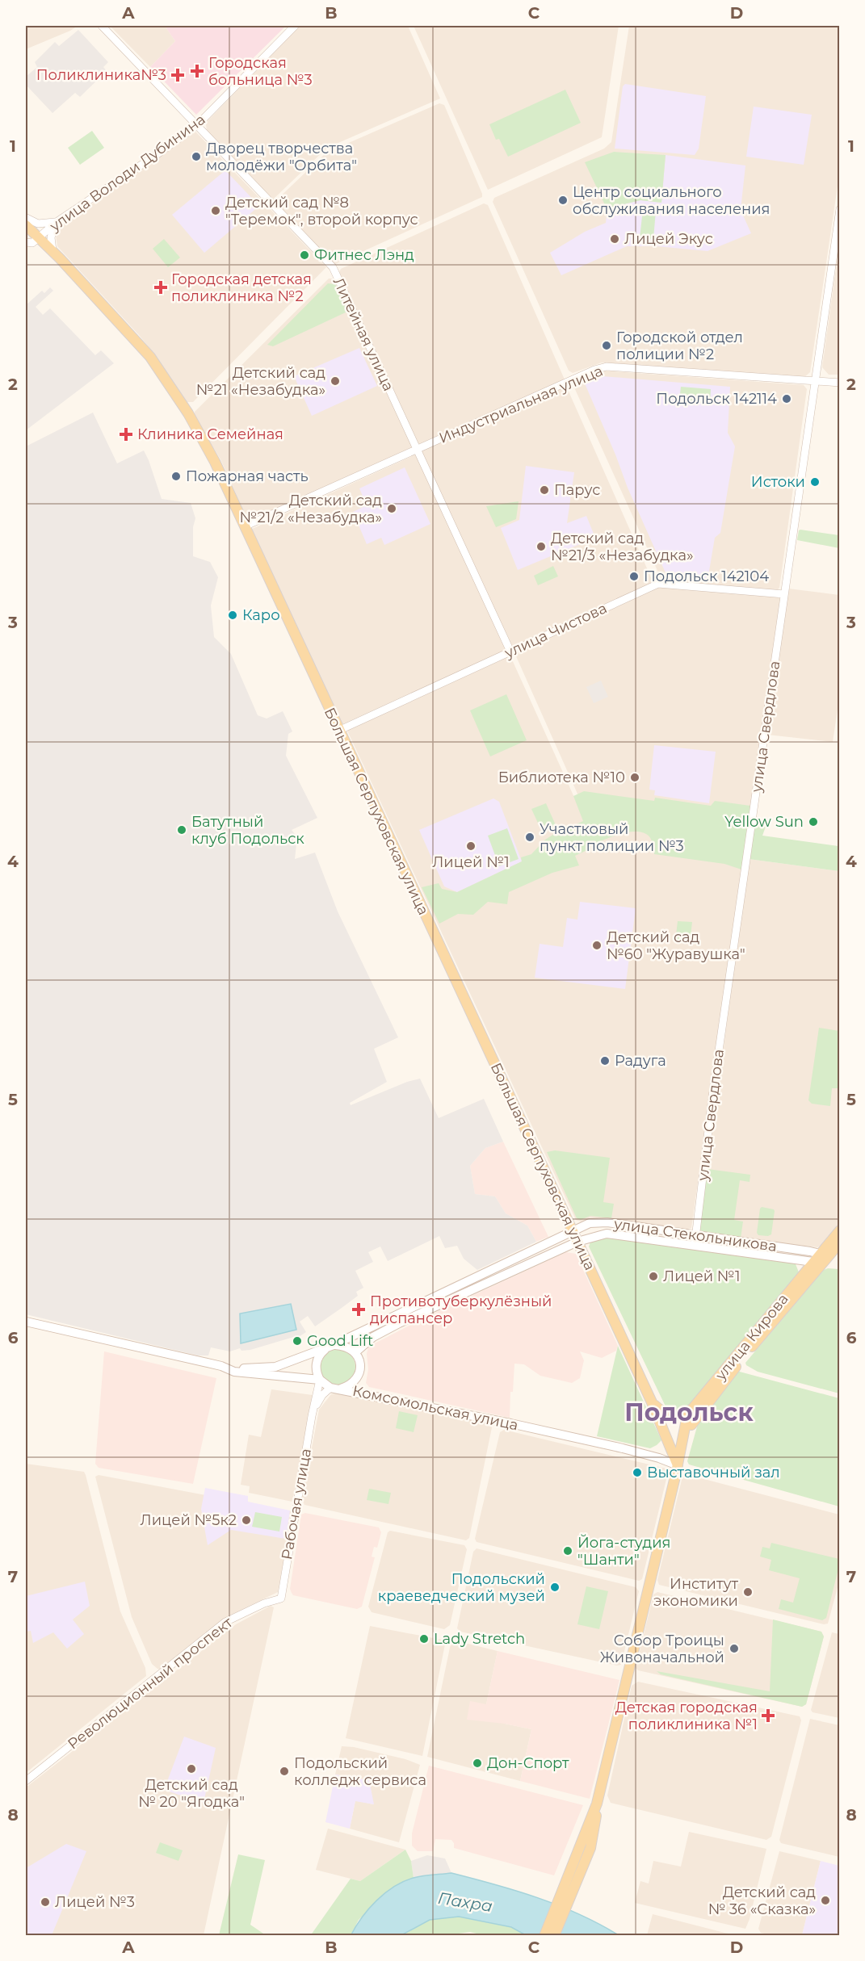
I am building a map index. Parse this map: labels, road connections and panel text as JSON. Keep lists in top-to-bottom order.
{
  "streets": {
    "main road": [
      "Большая Серпуховская улица",
      "улица Стекольникова",
      "улица Кирова",
      "Комсомольская улица"
    ],
    "street": [
      "улица Володи Дубинина",
      "Литейная улица",
      "Индустриальная улица",
      "улица Чистова",
      "улица Свердлова",
      "Рабочая улица",
      "Революционный проспект"
    ]
  },
  "crossings": [
    ["улица Володи Дубинина", "Литейная улица"],
    ["улица Володи Дубинина", "Большая Серпуховская улица"],
    ["Литейная улица", "Индустриальная улица"],
    ["Литейная улица", "улица Чистова"],
    ["Индустриальная улица", "улица Свердлова"],
    ["Индустриальная улица", "Большая Серпуховская улица"],
    ["улица Чистова", "улица Свердлова"],
    ["улица Чистова", "Большая Серпуховская улица"],
    ["улица Свердлова", "улица Стекольникова"],
    ["Большая Серпуховская улица", "улица Стекольникова"],
    ["Большая Серпуховская улица", "Комсомольская улица"],
    ["улица Стекольникова", "улица Кирова"],
    ["улица Стекольникова", "Комсомольская улица"],
    ["улица Стекольникова", "Рабочая улица"],
    ["Комсомольская улица", "Рабочая улица"],
    ["Рабочая улица", "Революционный проспект"]
  ],
  "districts": ["Подольск"],
  "water": ["Пахра"],
  "places": {
    "health": [
      "Городская больница №3",
      "Поликлиника№3",
      "Городская детская поликлиника №2",
      "Клиника Семейная",
      "Противотуберкулёзный диспансер",
      "Детская городская поликлиника №1"
    ],
    "other": [
      "Дворец творчества молодёжи \"Орбита\"",
      "Центр социального обслуживания населения",
      "Детский сад №8 \"Теремок\", второй корпус",
      "Лицей Экус",
      "Фитнес Лэнд",
      "Городской отдел полиции №2",
      "Детский сад №21 «Незабудка»",
      "Подольск 142114",
      "Пожарная часть",
      "Истоки",
      "Парус",
      "Детский сад №21/2 «Незабудка»",
      "Детский сад №21/3 «Незабудка»",
      "Подольск 142104",
      "Каро",
      "Библиотека №10",
      "Yellow Sun",
      "Батутный клуб Подольск",
      "Участковый пункт полиции №3",
      "Лицей №1",
      "Детский сад №60 \"Журавушка\"",
      "Радуга",
      "Лицeй №1",
      "Good Lift",
      "Выставочный зал",
      "Лицей №5к2",
      "Йога-студия \"Шанти\"",
      "Подольский краеведческий музей",
      "Институт экономики",
      "Lady Stretch",
      "Собор Троицы Живоначальной",
      "Дон-Спорт",
      "Детский сад № 20 \"Ягодка\"",
      "Подольский колледж сервиса",
      "Детский сад № 36 «Сказка»",
      "Лицей №3"
    ]
  },
  "grid": {
    "columns": [
      "A",
      "B",
      "C",
      "D"
    ],
    "rows": [
      "1",
      "2",
      "3",
      "4",
      "5",
      "6",
      "7",
      "8"
    ]
  }
}
